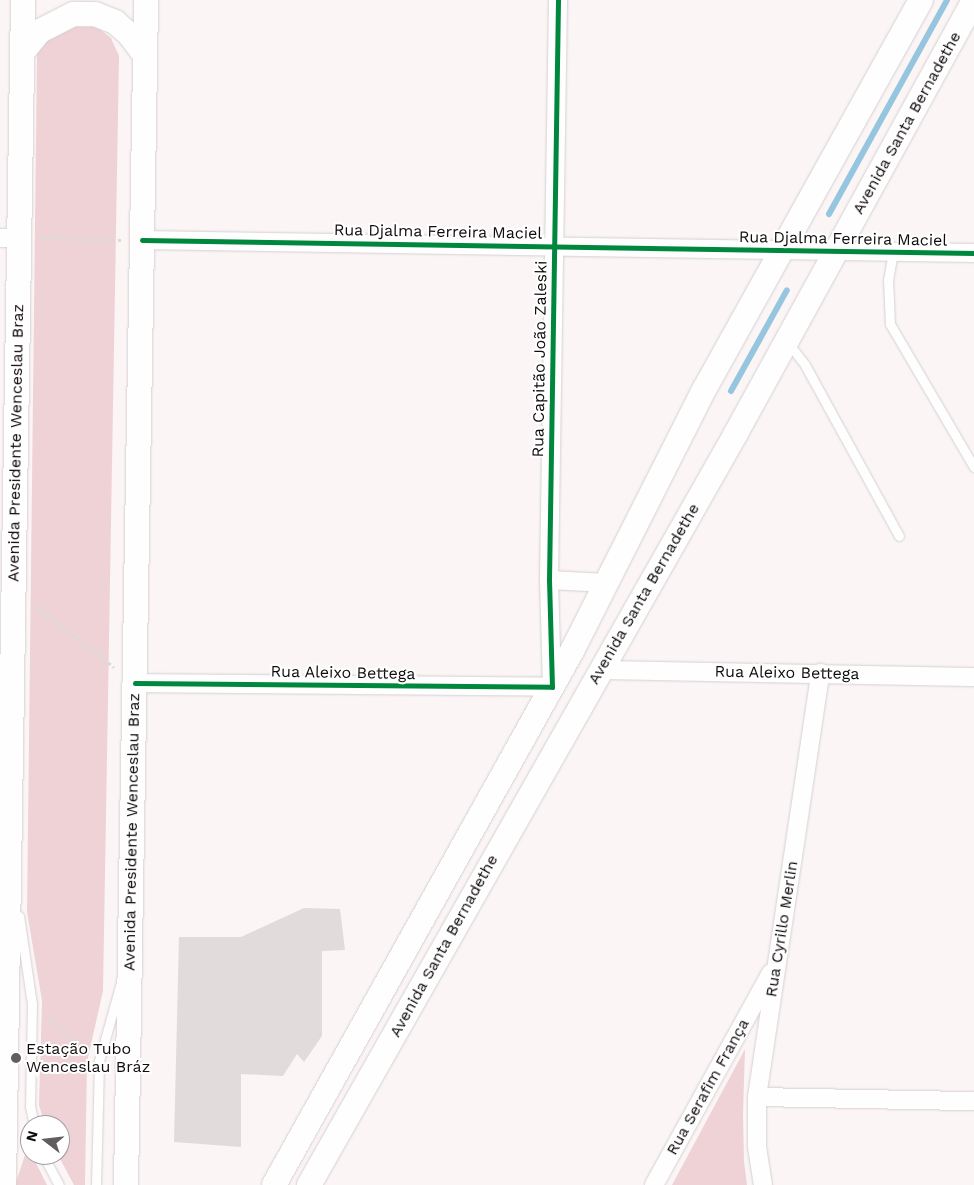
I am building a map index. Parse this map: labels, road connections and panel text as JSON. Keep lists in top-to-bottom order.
{
  "streets": {
    "main road": ["Avenida Santa Bernadethe", "Avenida Presidente Wenceslau Braz"],
    "street": [
      "Rua Djalma Ferreira Maciel",
      "Rua Capitão João Zaleski",
      "Rua Aleixo Bettega",
      "Rua Cyrillo Merlin",
      "Rua Serafim França"
    ]
  },
  "crossings": [
    ["Avenida Santa Bernadethe", "Rua Djalma Ferreira Maciel"],
    ["Avenida Santa Bernadethe", "Rua Capitão João Zaleski"],
    ["Avenida Santa Bernadethe", "Rua Aleixo Bettega"],
    ["Rua Djalma Ferreira Maciel", "Rua Capitão João Zaleski"],
    ["Rua Djalma Ferreira Maciel", "Avenida Presidente Wenceslau Braz"],
    ["Rua Capitão João Zaleski", "Rua Aleixo Bettega"],
    ["Avenida Presidente Wenceslau Braz", "Rua Aleixo Bettega"],
    ["Rua Aleixo Bettega", "Rua Cyrillo Merlin"],
    ["Rua Cyrillo Merlin", "Rua Serafim França"]
  ],
  "places": ["Estação Tubo Wenceslau Bráz"],
  "north": "left"
}
